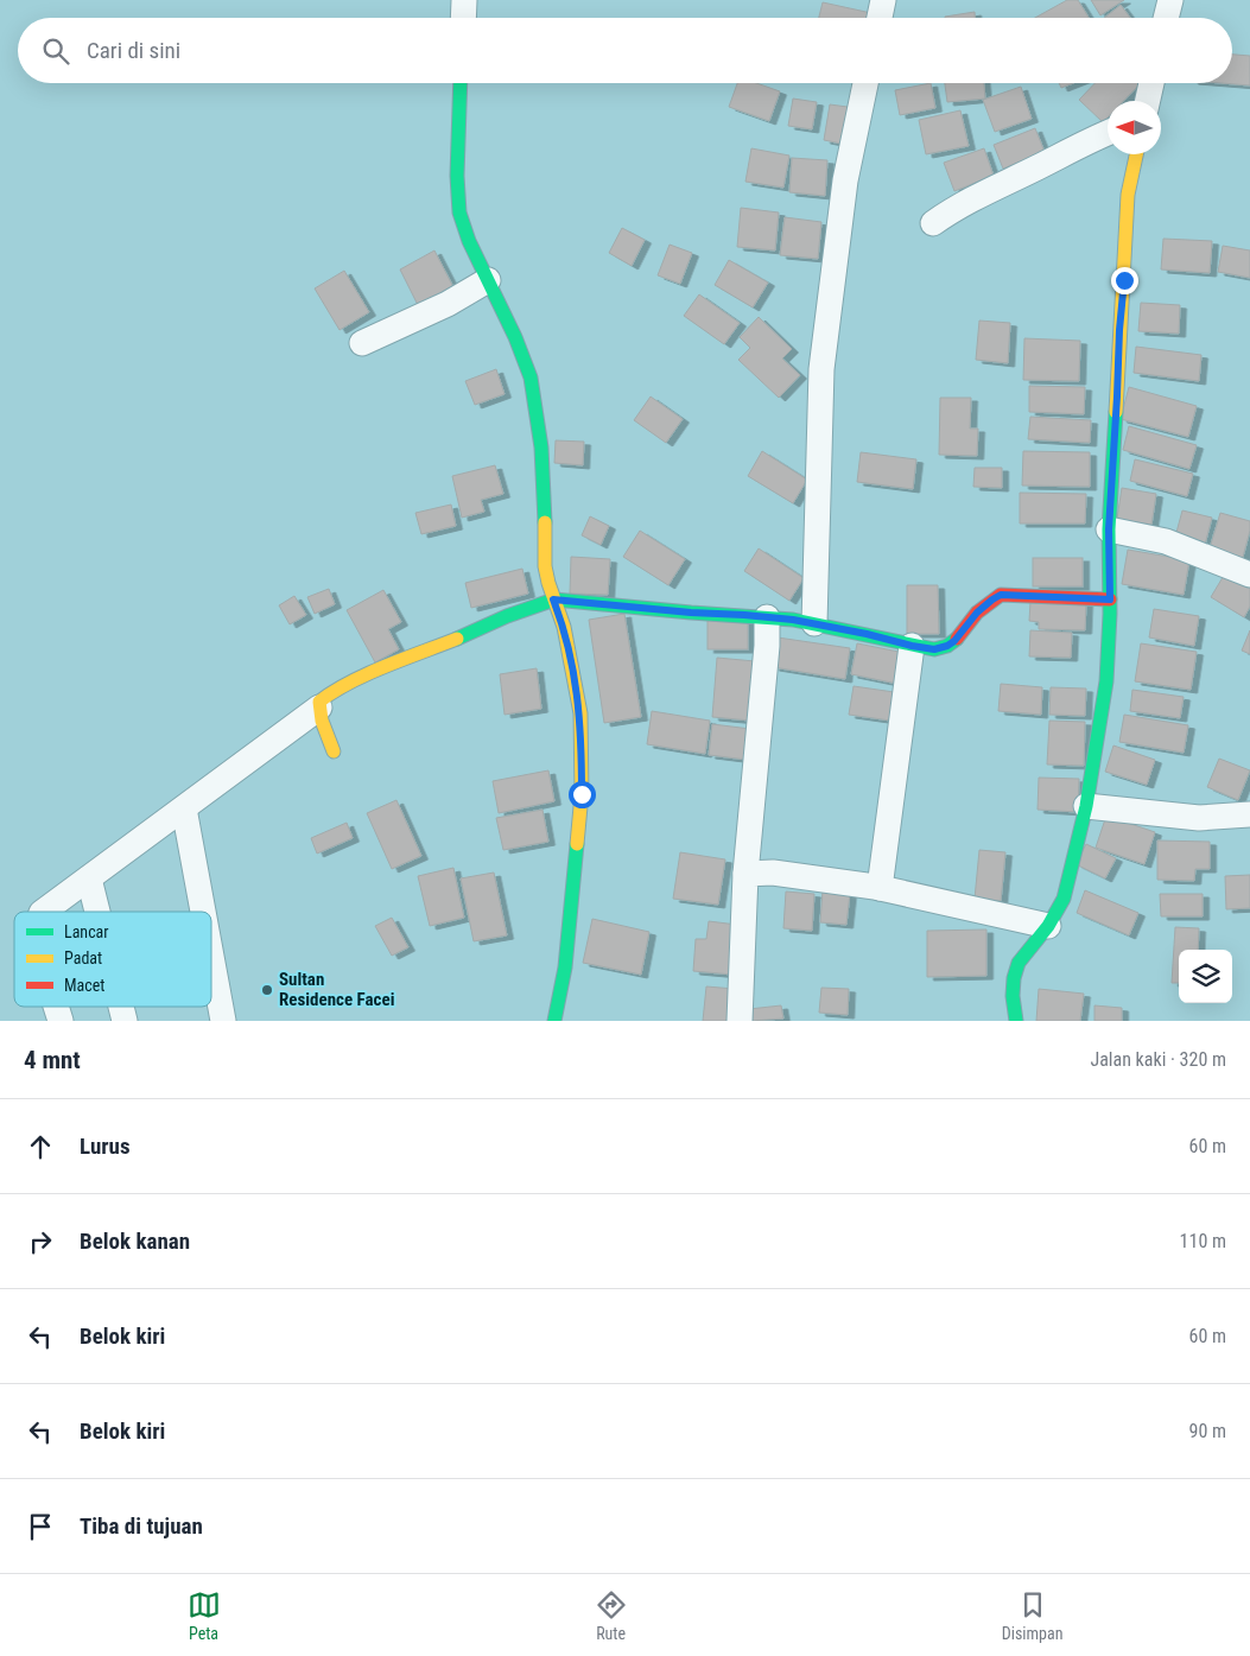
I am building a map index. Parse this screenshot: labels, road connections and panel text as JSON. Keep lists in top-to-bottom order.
{
  "places": ["Sultan Residence Facei"],
  "legend": ["Lancar", "Padat", "Macet"],
  "north": "left",
  "page": {
    "search": "Cari di sini",
    "heading": ["4 mnt", "Jalan kaki · 320 m"],
    "list": [
      ["Lurus", "60 m"],
      ["Belok kanan", "110 m"],
      ["Belok kiri", "60 m"],
      ["Belok kiri", "90 m"],
      "Tiba di tujuan"
    ],
    "nav": ["Peta", "Rute", "Disimpan"]
  }
}
